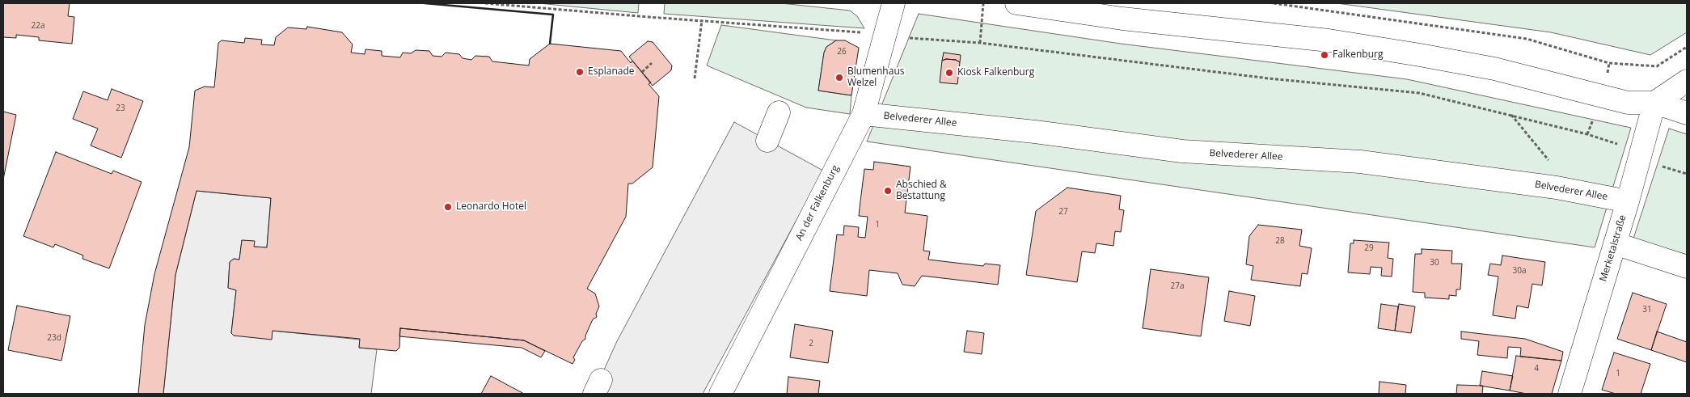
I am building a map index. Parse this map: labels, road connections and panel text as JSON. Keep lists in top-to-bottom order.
{
  "streets": {
    "street": ["Belvederer Allee", "An der Falkenburg", "Merketalstraße"]
  },
  "crossings": [
    ["Belvederer Allee", "An der Falkenburg"],
    ["Belvederer Allee", "Merketalstraße"]
  ],
  "places": [
    "Falkenburg",
    "Esplanade",
    "Kiosk Falkenburg",
    "Blumenhaus Welzel",
    "Abschied & Bestattung",
    "Leonardo Hotel"
  ],
  "house_numbers": [
    "22a",
    "26",
    "23",
    "27",
    "1",
    "28",
    "29",
    "30",
    "30a",
    "27a",
    "31",
    "23d",
    "2",
    "4",
    "1"
  ]
}
